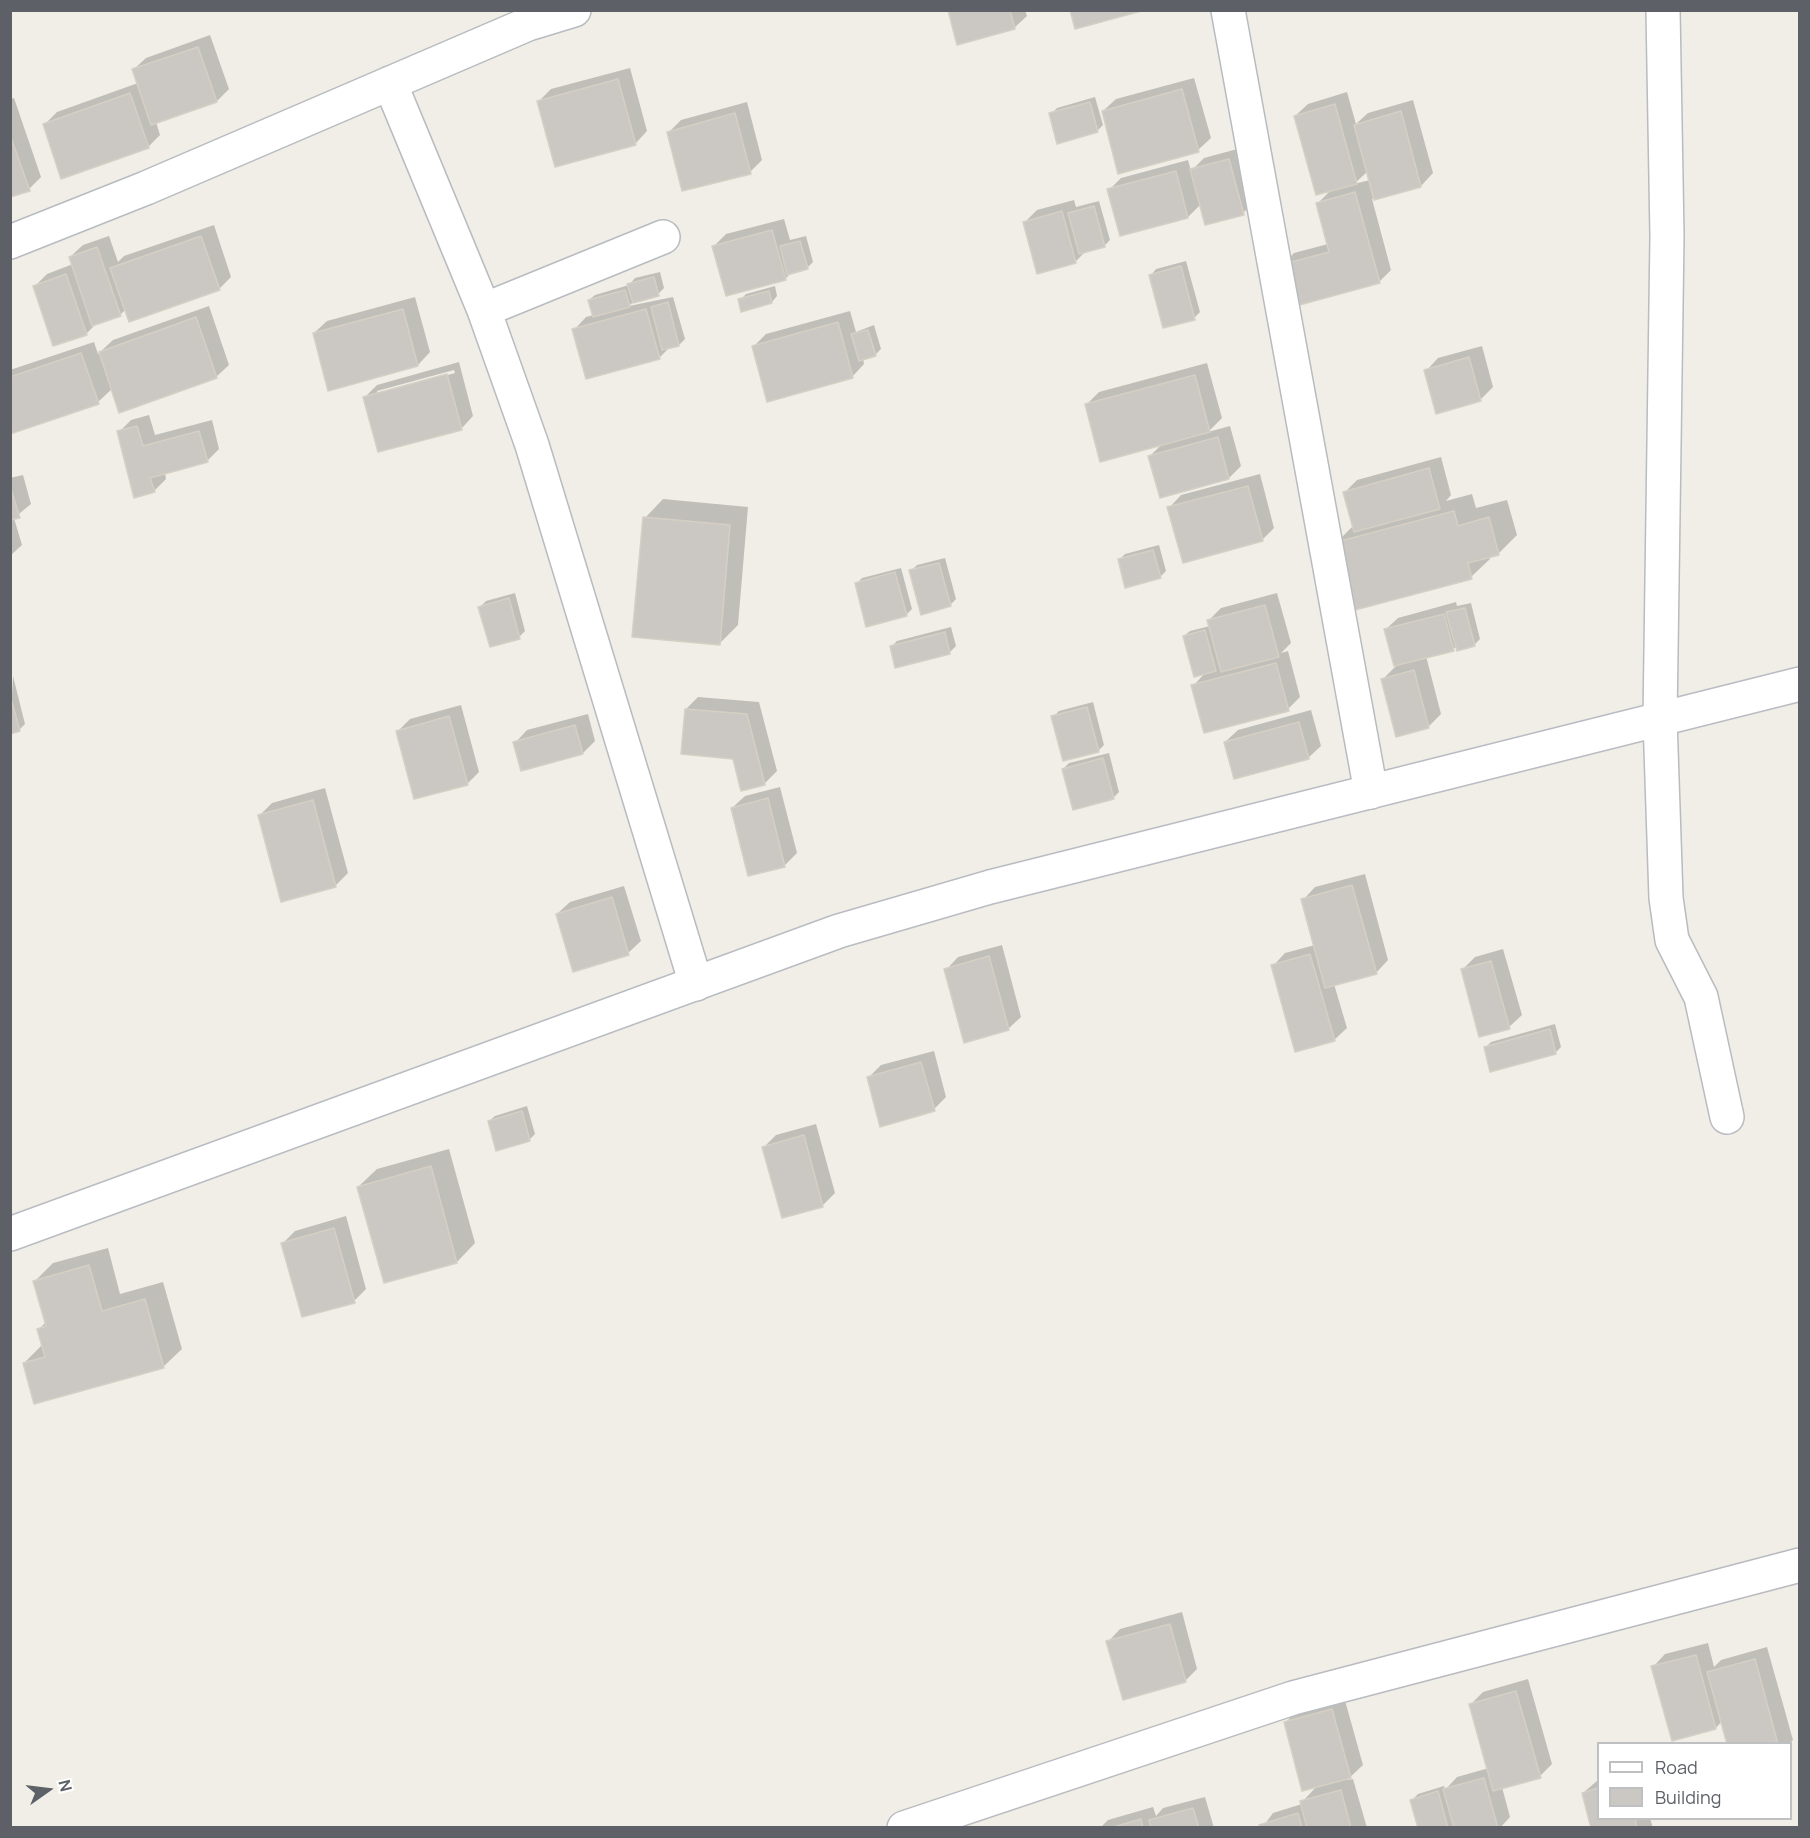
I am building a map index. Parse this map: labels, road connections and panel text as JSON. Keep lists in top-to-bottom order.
{
  "legend": ["Road", "Building"],
  "north": "right"
}
